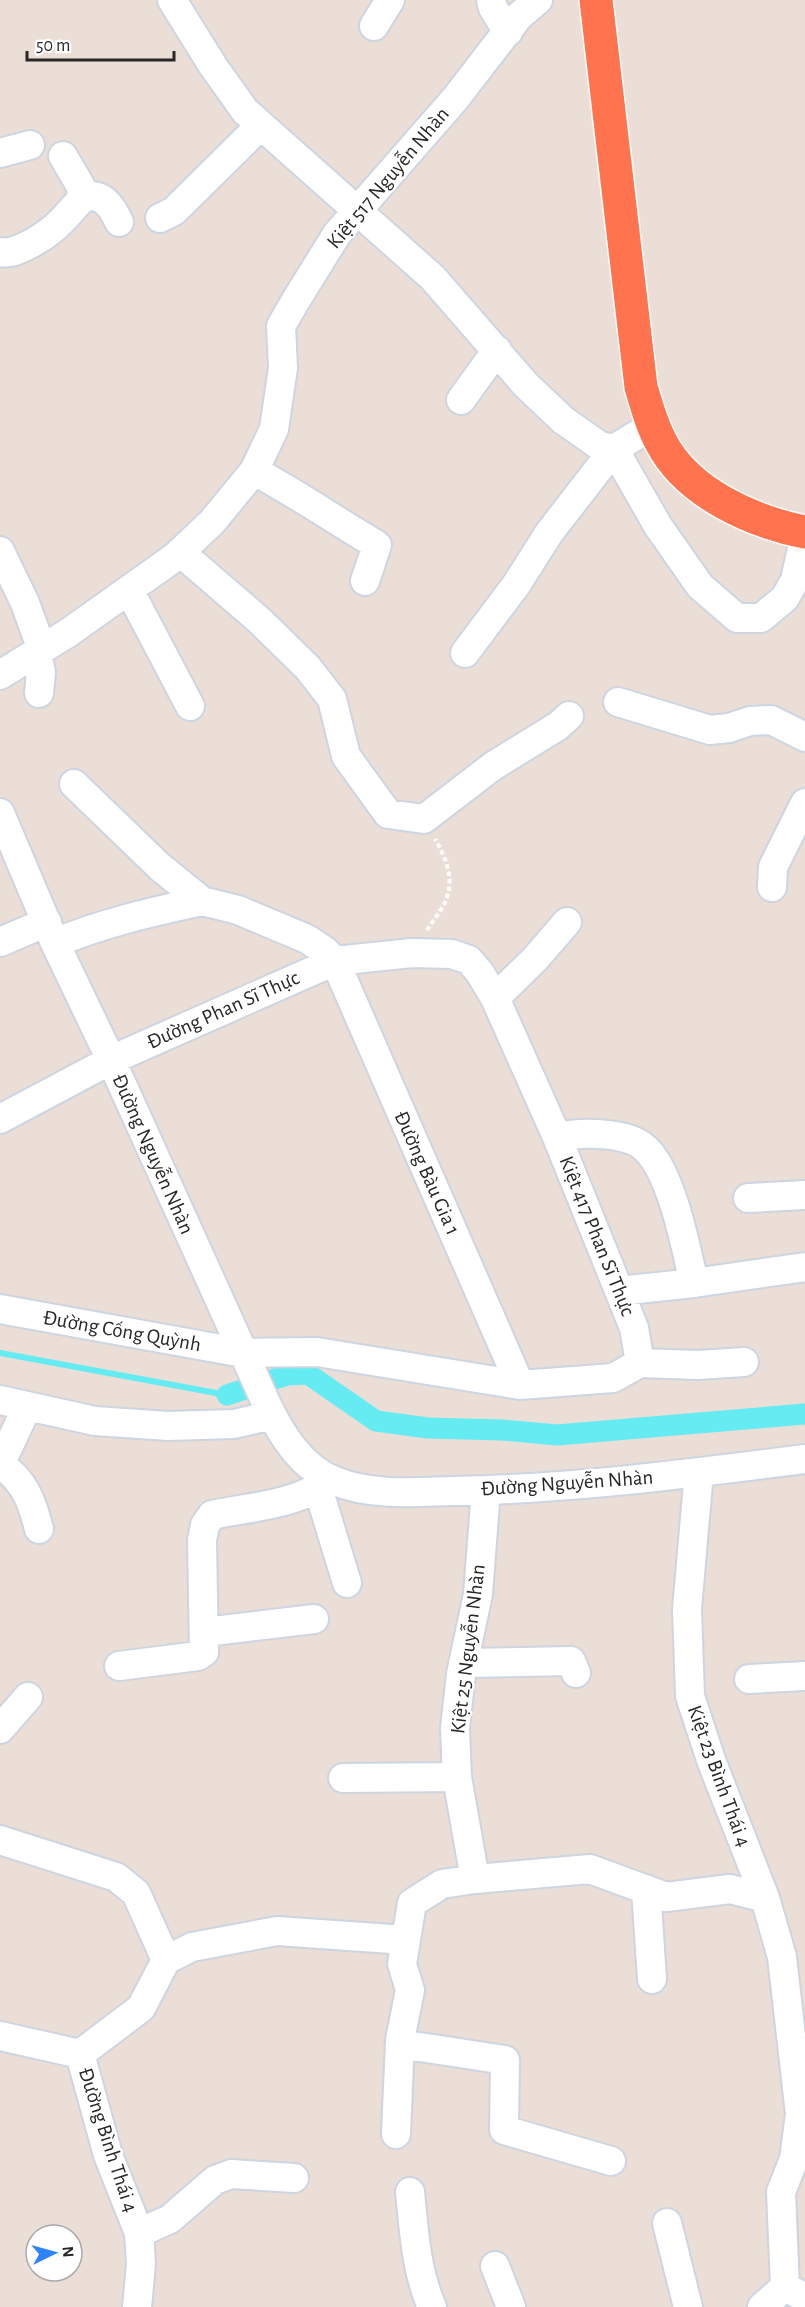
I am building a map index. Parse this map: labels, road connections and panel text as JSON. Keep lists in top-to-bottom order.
{
  "streets": {
    "street": [
      "Kiệt 517 Nguyễn Nhàn",
      "Đường Phan Sĩ Thực",
      "Đường Nguyễn Nhàn",
      "Đường Bàu Gia 1",
      "Kiệt 417 Phan Sĩ Thực",
      "Đường Cống Quỳnh",
      "Kiệt 25 Nguyễn Nhàn",
      "Kiệt 23 Bình Thái 4",
      "Đường Bình Thái 4"
    ]
  },
  "crossings": [
    ["Đường Phan Sĩ Thực", "Đường Nguyễn Nhàn"],
    ["Đường Phan Sĩ Thực", "Đường Bàu Gia 1"],
    ["Đường Phan Sĩ Thực", "Kiệt 417 Phan Sĩ Thực"],
    ["Đường Nguyễn Nhàn", "Đường Cống Quỳnh"],
    ["Đường Nguyễn Nhàn", "Kiệt 25 Nguyễn Nhàn"],
    ["Đường Nguyễn Nhàn", "Kiệt 23 Bình Thái 4"],
    ["Đường Bàu Gia 1", "Kiệt 417 Phan Sĩ Thực"],
    ["Đường Bàu Gia 1", "Đường Cống Quỳnh"]
  ],
  "scale_bar": "50 m",
  "north": "right"
}
